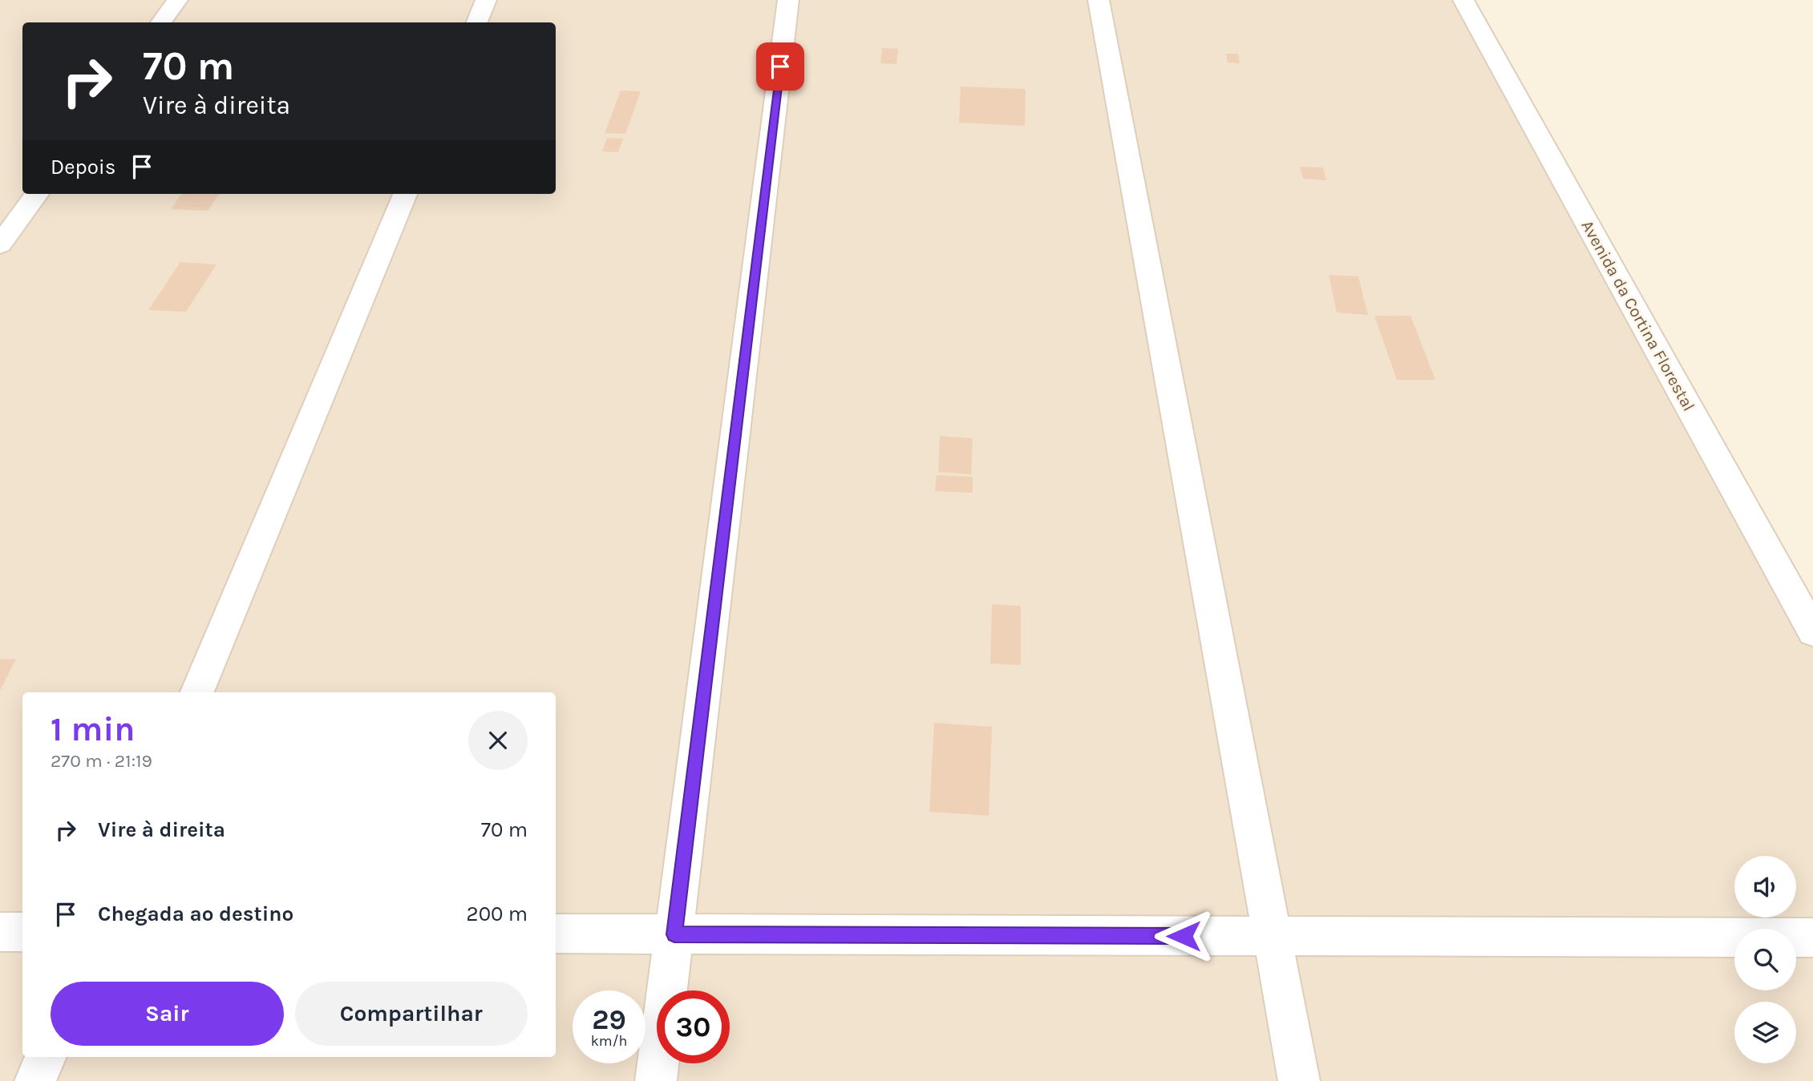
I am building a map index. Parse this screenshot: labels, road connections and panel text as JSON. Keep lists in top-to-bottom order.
{
  "streets": {
    "street": ["Avenida da Cortina Florestal"]
  },
  "page": {
    "turn": ["70 m", "Vire à direita"],
    "then": "Depois",
    "heading": ["1 min", "270 m · 21:19"],
    "list": [
      {
        "name": "Vire à direita",
        "value": "70 m"
      },
      {
        "name": "Chegada ao destino",
        "value": "200 m"
      }
    ],
    "buttons": ["Sair", "Compartilhar"],
    "speed": "29 km/h",
    "limit": "30"
  }
}
